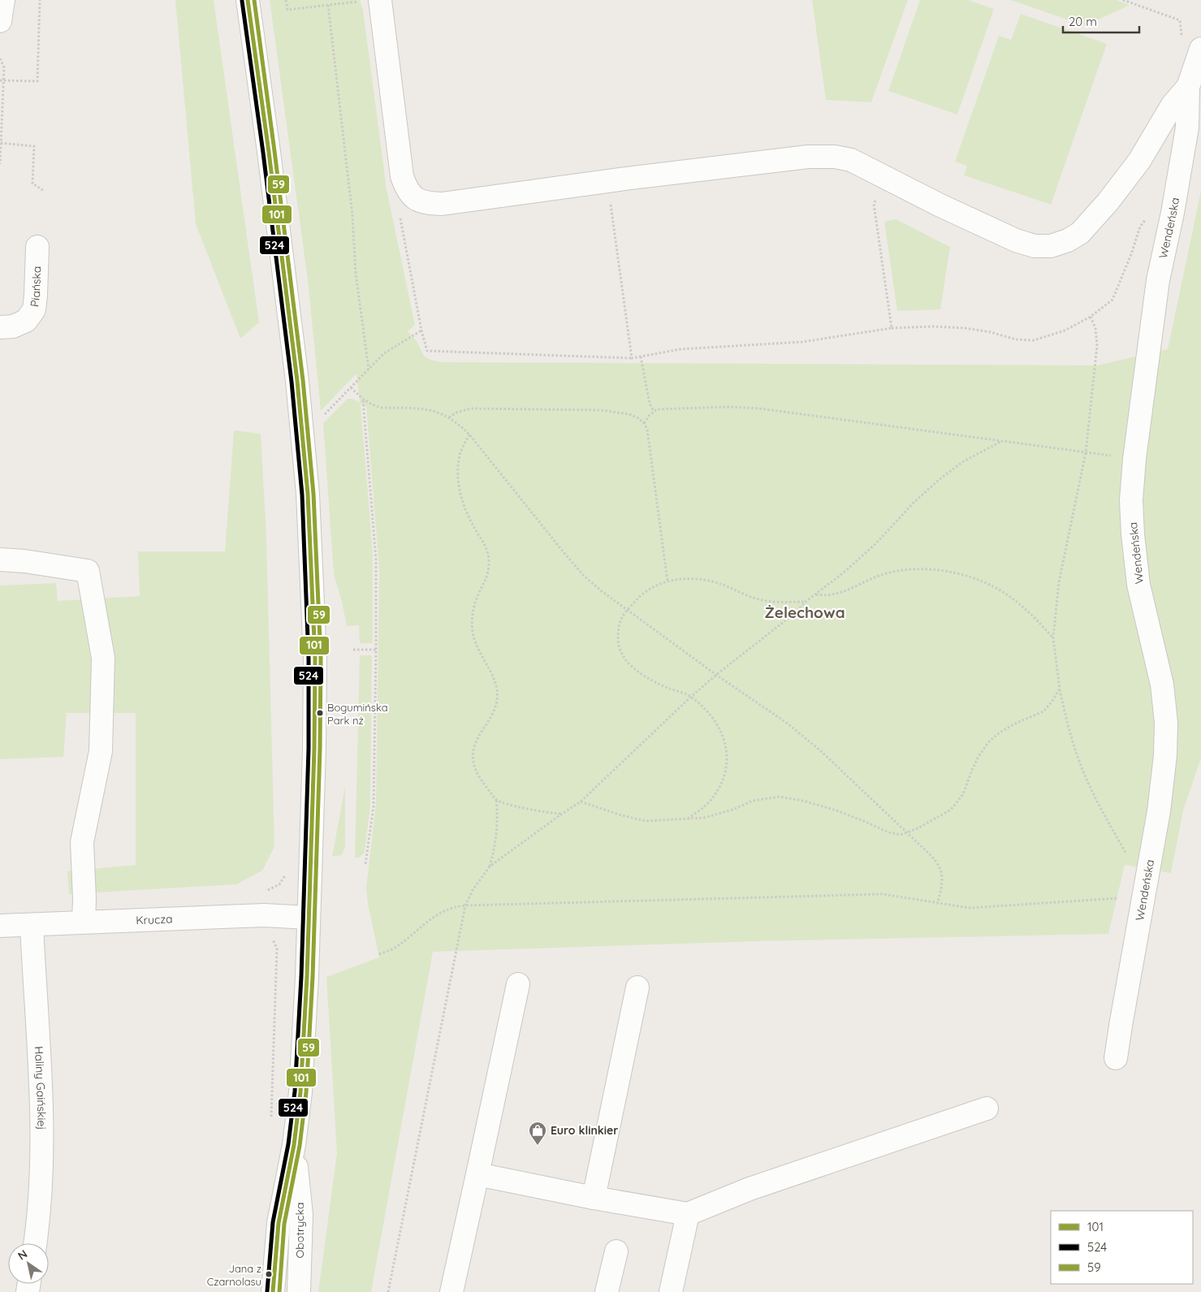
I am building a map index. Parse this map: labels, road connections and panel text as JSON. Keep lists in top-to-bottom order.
{
  "streets": {
    "street": [
      "Wendeńska",
      "Piańska",
      "Krucza",
      "Haliny Gaińskiej",
      "Obotrycka"
    ]
  },
  "crossings": [
    ["Krucza", "Haliny Gaińskiej"],
    ["Krucza", "Obotrycka"]
  ],
  "districts": ["Żelechowa"],
  "places": {
    "other": ["Bogumińska Park nż", "Jana z Czarnolasu"],
    "shop": ["Euro klinkier"]
  },
  "lines": ["transit line 101", "transit line 59", "transit line 524"],
  "legend": ["101", "524", "59"],
  "scale_bar": "20 m",
  "north": "top left"
}
